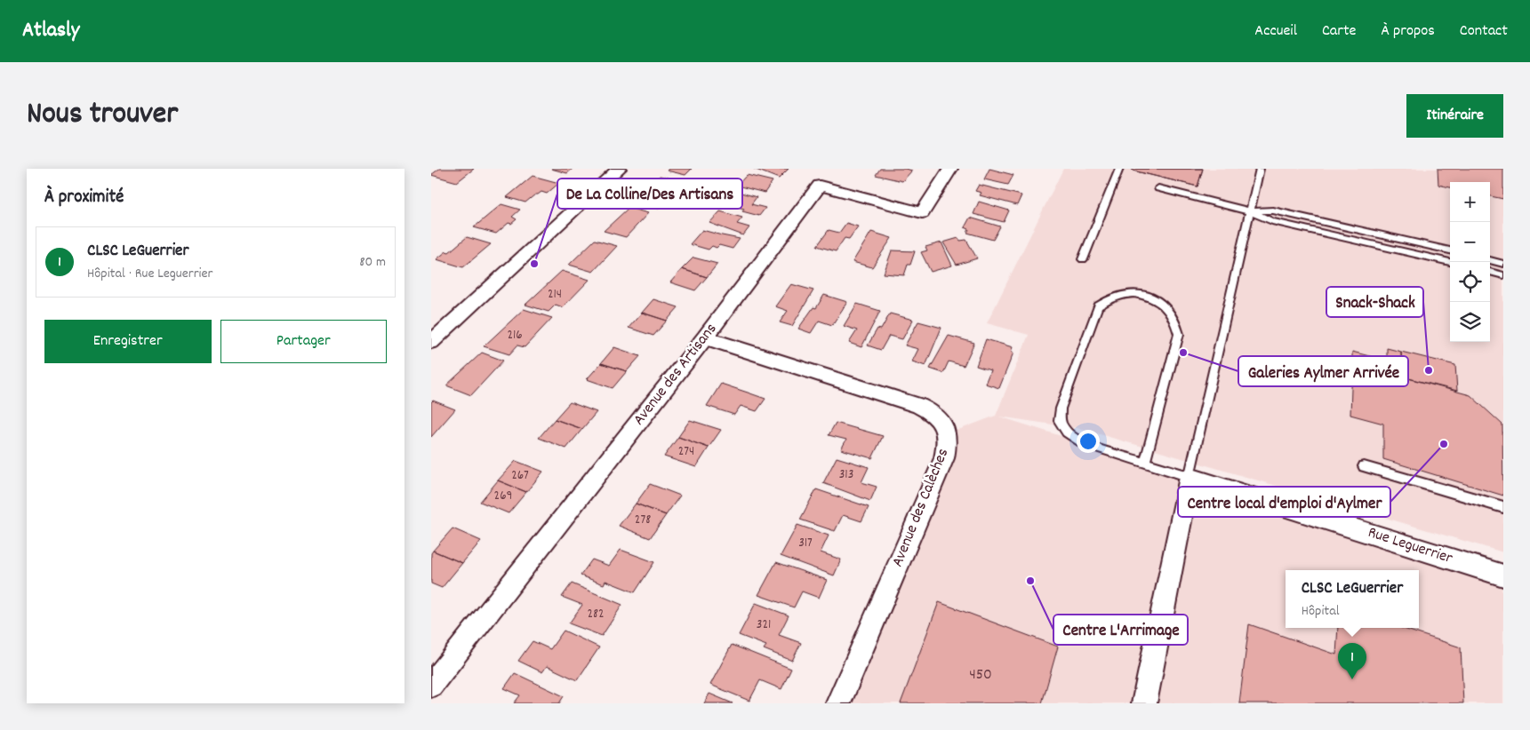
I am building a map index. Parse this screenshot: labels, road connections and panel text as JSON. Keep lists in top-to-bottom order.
{
  "streets": {
    "street": ["Avenue des Artisans", "Avenue des Calèches", "Rue Leguerrier"]
  },
  "crossings": [
    ["Avenue des Artisans", "Avenue des Calèches"]
  ],
  "places": [
    "De La Colline/Des Artisans",
    "Galeries Aylmer Arrivée",
    "Snack-Shack",
    "Centre local d'emploi d'Aylmer",
    "Centre L'Arrimage"
  ],
  "house_numbers": [
    "214",
    "216",
    "274",
    "313",
    "267",
    "269",
    "278",
    "317",
    "282",
    "321",
    "450"
  ],
  "page": {
    "header": "Atlasly",
    "nav": [
      "Accueil",
      "Carte",
      "À propos",
      "Contact"
    ],
    "title": "Nous trouver",
    "buttons": [
      "Itinéraire",
      ["Enregistrer", "Partager"]
    ],
    "heading": "À proximité",
    "map_buttons": ["+", "−"],
    "list": [
      {
        "mark": "1",
        "name": "CLSC LeGuerrier",
        "note": "Hôpital · Rue Leguerrier",
        "value": "80 m"
      }
    ],
    "popup": ["CLSC LeGuerrier", "Hôpital"],
    "pins": "1"
  }
}
